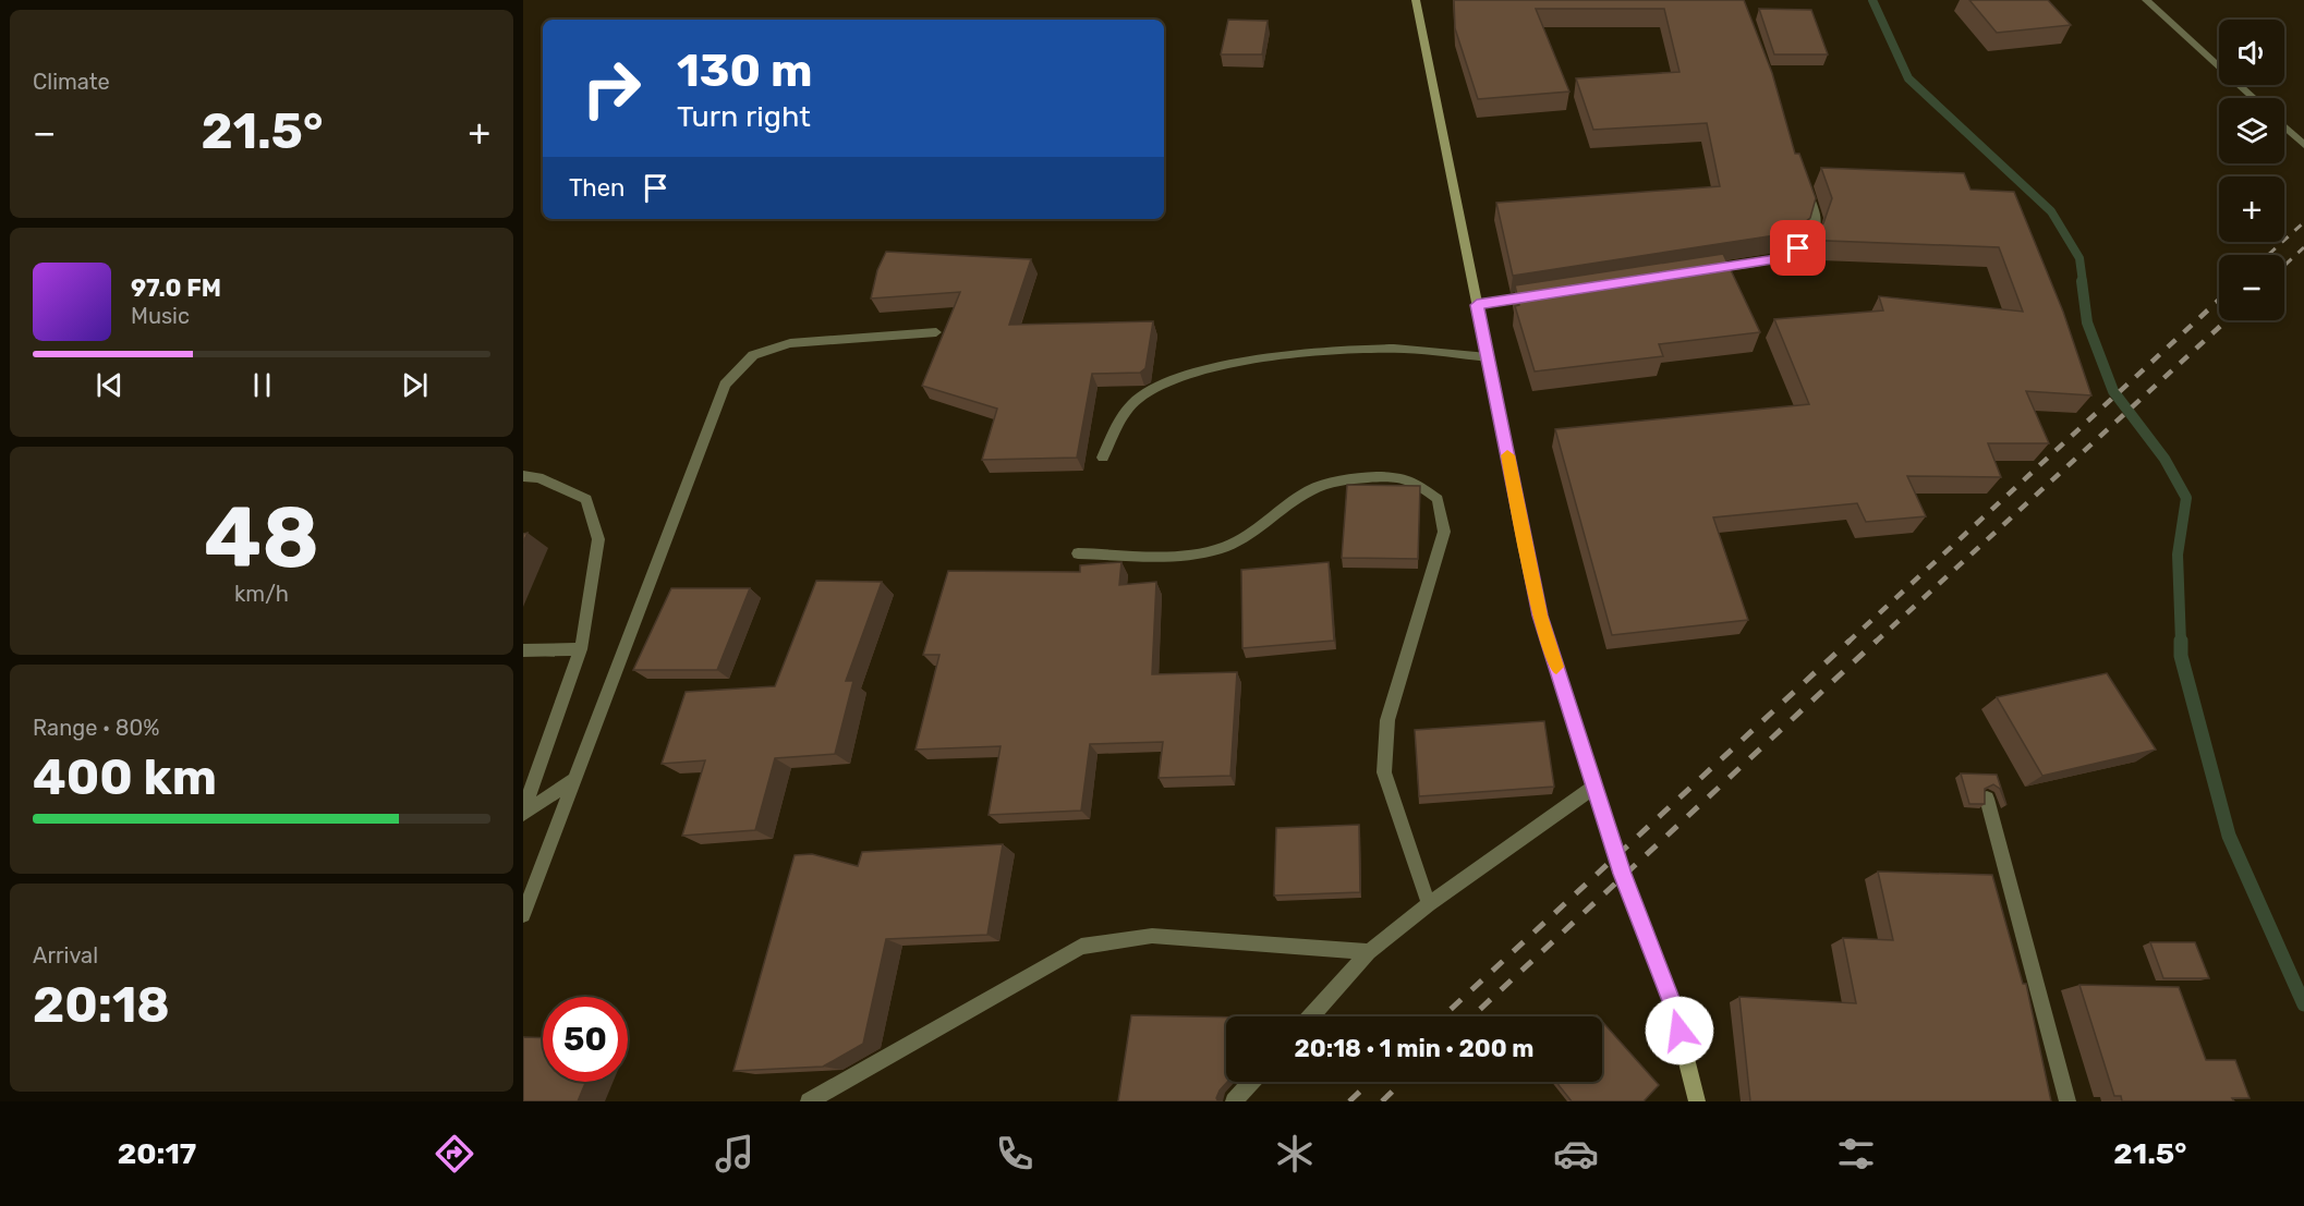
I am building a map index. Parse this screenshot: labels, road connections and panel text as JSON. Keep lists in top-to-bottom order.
{
  "page": {
    "tile": [
      "Climate",
      ["48", "km/h"],
      ["Range · 80%", "400 km"],
      ["Arrival", "20:18"]
    ],
    "map_buttons": ["+", "−"],
    "turn": ["130 m", "Turn right"],
    "heat": ["−", "21.5°", "+"],
    "then": "Then",
    "song": ["97.0 FM", "Music"],
    "limit": "50",
    "trip": "20:18 · 1 min · 200 m",
    "tabs": ["20:17", "21.5°"]
  }
}
